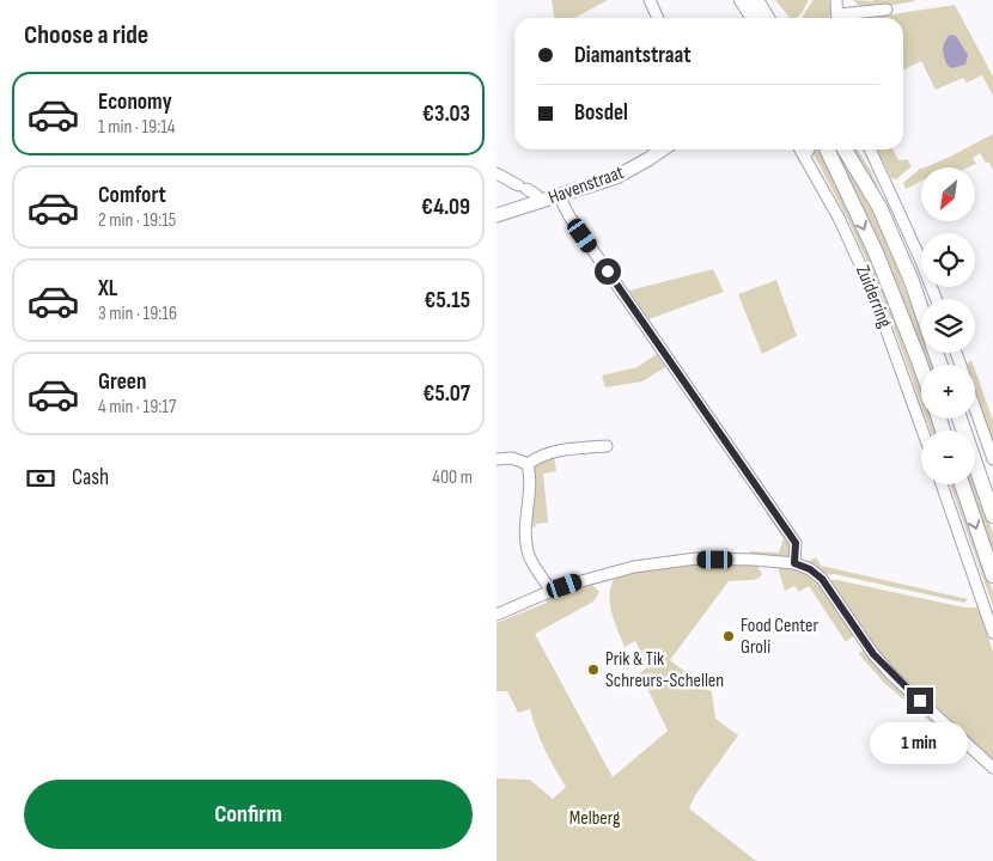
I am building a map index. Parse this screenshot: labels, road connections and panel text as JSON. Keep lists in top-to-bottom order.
{
  "streets": {
    "main road": ["Zuiderring"],
    "street": ["Havenstraat"]
  },
  "parks": ["Melberg"],
  "places": ["Food Center Groli", "Prik & Tik Schreurs-Schellen"],
  "north": "bottom left",
  "page": {
    "heading": "Choose a ride",
    "banner": ["Diamantstraat", "Bosdel"],
    "list": [
      {
        "name": "Economy",
        "note": "1 min · 19:14",
        "value": "€3.03"
      },
      {
        "name": "Comfort",
        "note": "2 min · 19:15",
        "value": "€4.09"
      },
      {
        "name": "XL",
        "note": "3 min · 19:16",
        "value": "€5.15"
      },
      {
        "name": "Green",
        "note": "4 min · 19:17",
        "value": "€5.07"
      }
    ],
    "map_buttons": ["+", "−"],
    "pay": ["Cash", "400 m"],
    "bubble": "1 min",
    "buttons": "Confirm"
  }
}
